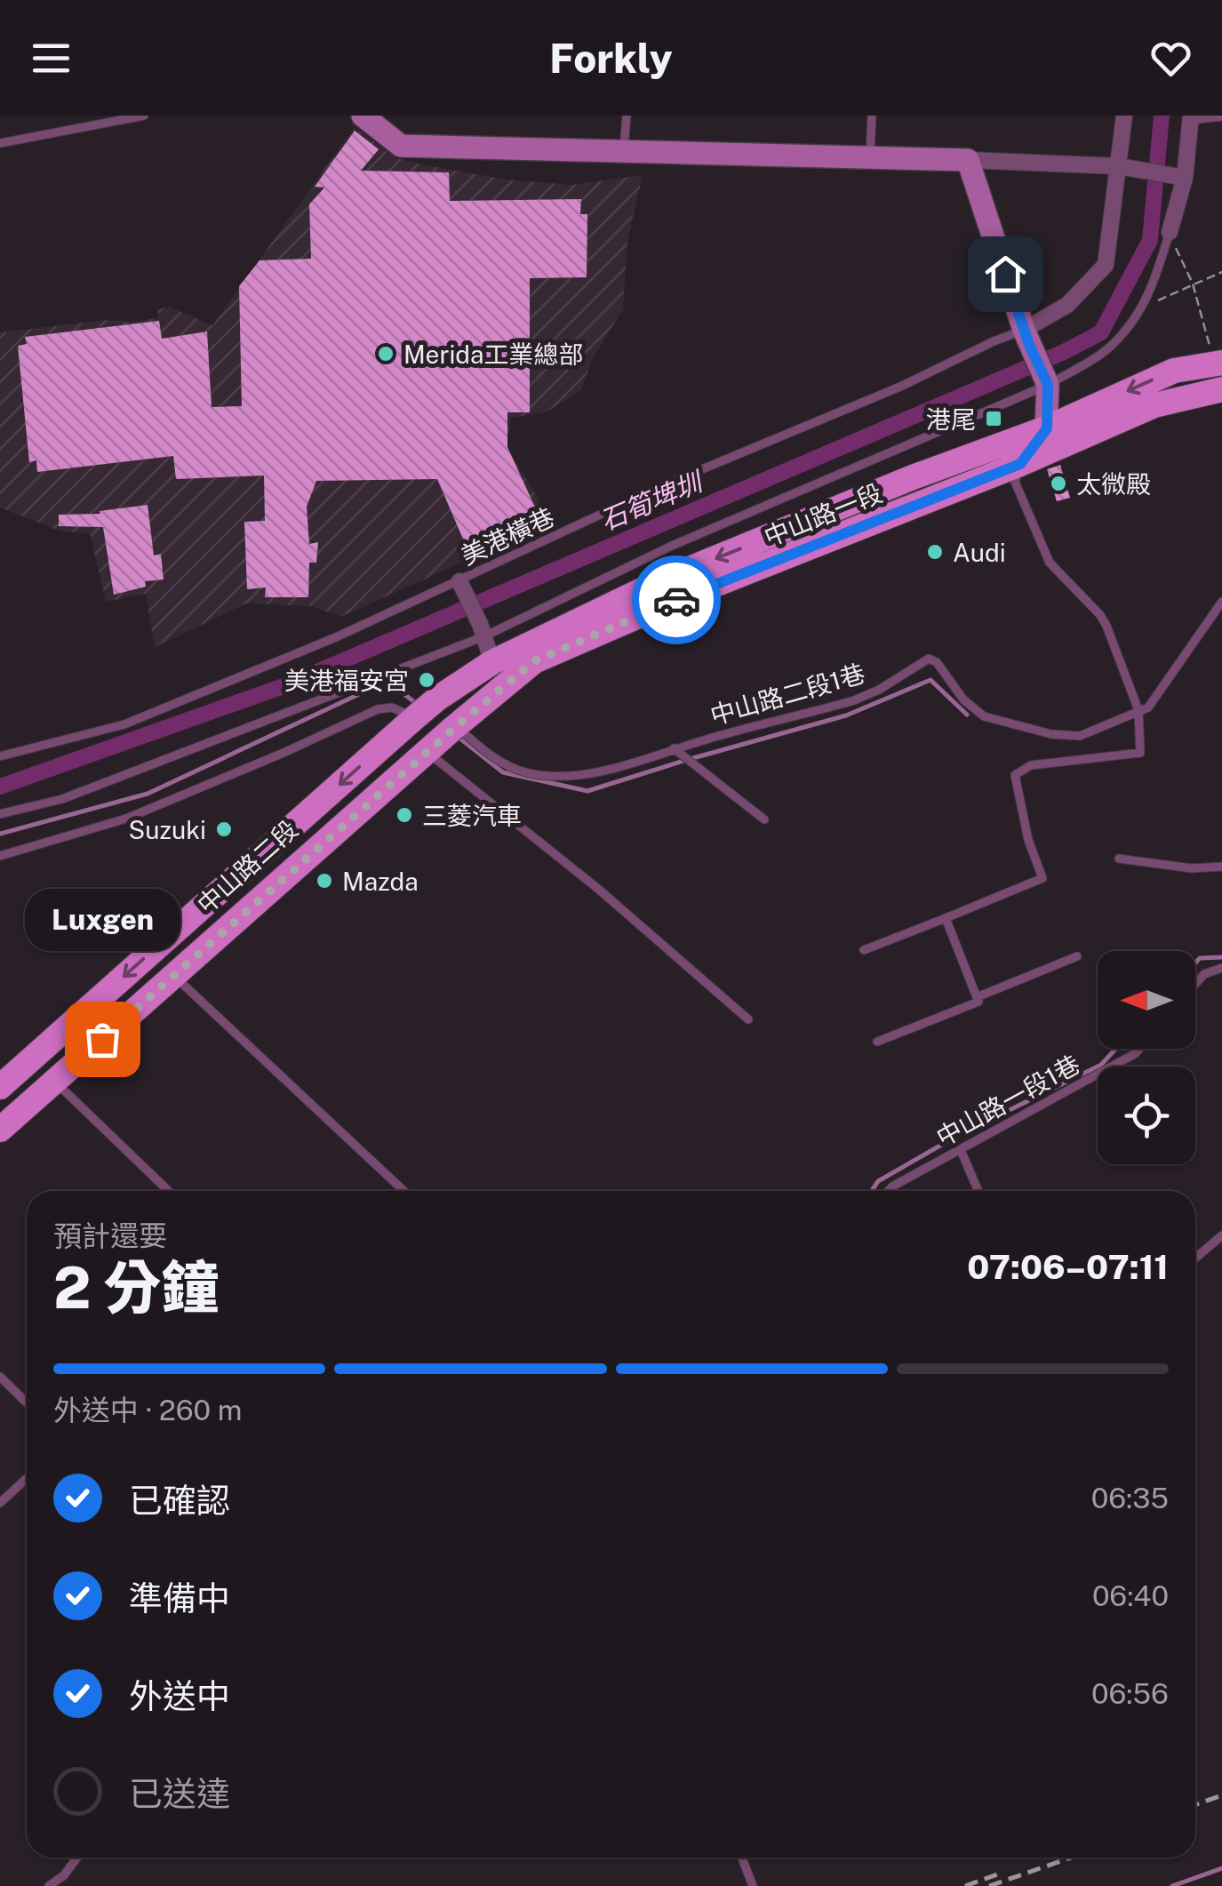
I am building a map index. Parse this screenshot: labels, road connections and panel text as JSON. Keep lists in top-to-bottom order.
{
  "streets": {
    "main road": ["中山路一段", "中山路二段"],
    "lane": ["美港橫巷", "中山路二段1巷", "中山路一段1巷"]
  },
  "crossings": [
    ["中山路一段", "中山路二段1巷"],
    ["中山路一段", "中山路二段"]
  ],
  "water": ["石筍埤圳"],
  "places": {
    "other": [
      "Merida工業總部",
      "太微殿",
      "Audi",
      "美港福安宮",
      "三菱汽車",
      "Suzuki",
      "Mazda",
      "Luxgen"
    ],
    "transit": ["港尾"]
  },
  "north": "left",
  "page": {
    "header": "Forkly",
    "bubble": "Luxgen",
    "heading": ["2 分鐘", "預計還要", "07:06–07:11"],
    "bar": "外送中 · 260 m",
    "list": [
      ["已確認", "06:35"],
      ["準備中", "06:40"],
      ["外送中", "06:56"],
      "已送達"
    ]
  }
}
